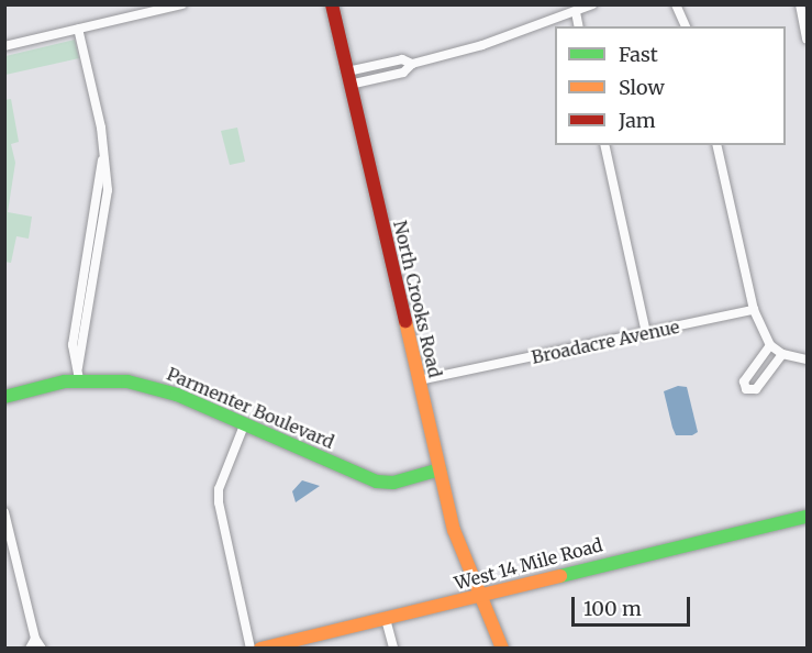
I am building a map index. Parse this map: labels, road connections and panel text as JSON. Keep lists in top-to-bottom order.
{
  "streets": {
    "main road": ["North Crooks Road", "Parmenter Boulevard", "West 14 Mile Road"],
    "street": ["Broadacre Avenue"]
  },
  "crossings": [
    ["North Crooks Road", "Broadacre Avenue"],
    ["North Crooks Road", "Parmenter Boulevard"],
    ["North Crooks Road", "West 14 Mile Road"]
  ],
  "legend": ["Fast", "Slow", "Jam"],
  "scale_bar": "100 m"
}
